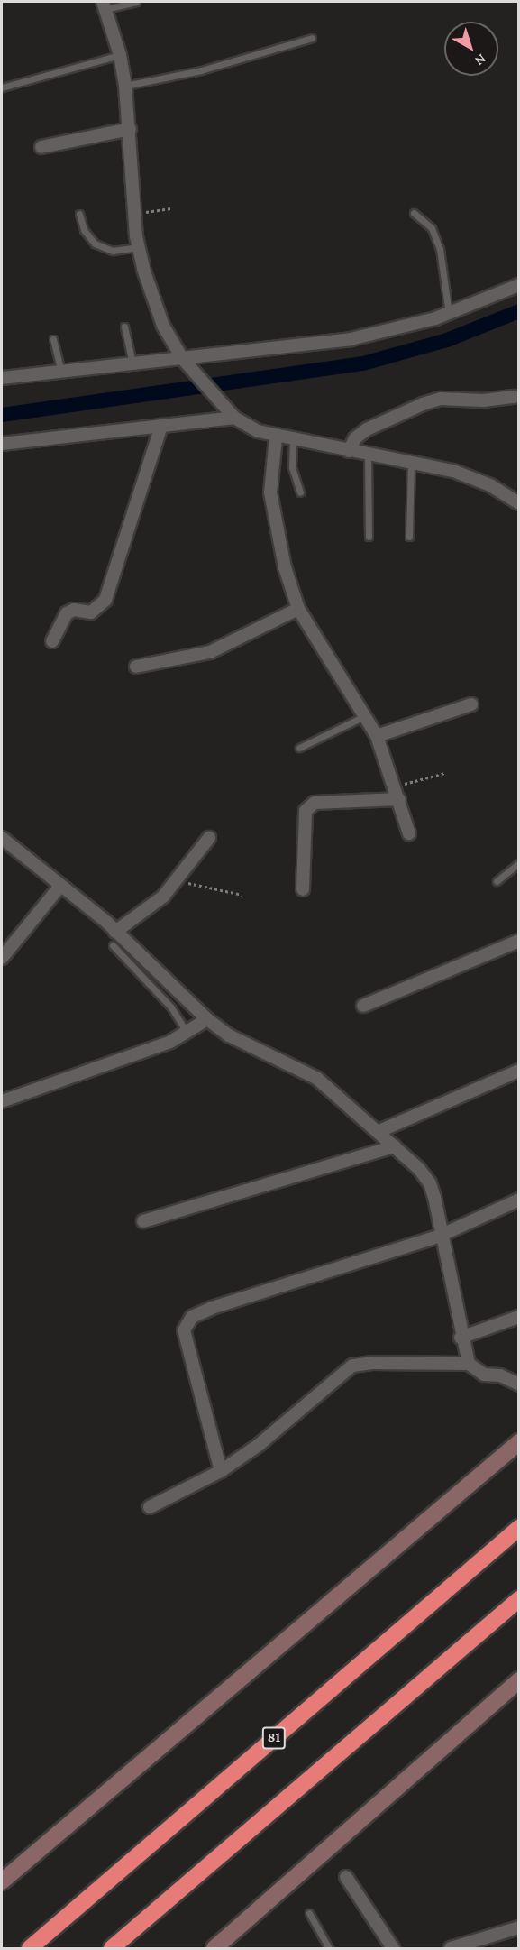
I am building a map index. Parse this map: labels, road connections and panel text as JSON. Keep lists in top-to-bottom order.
{
  "streets": {
    "highway": ["81"]
  },
  "north": "bottom right"
}
